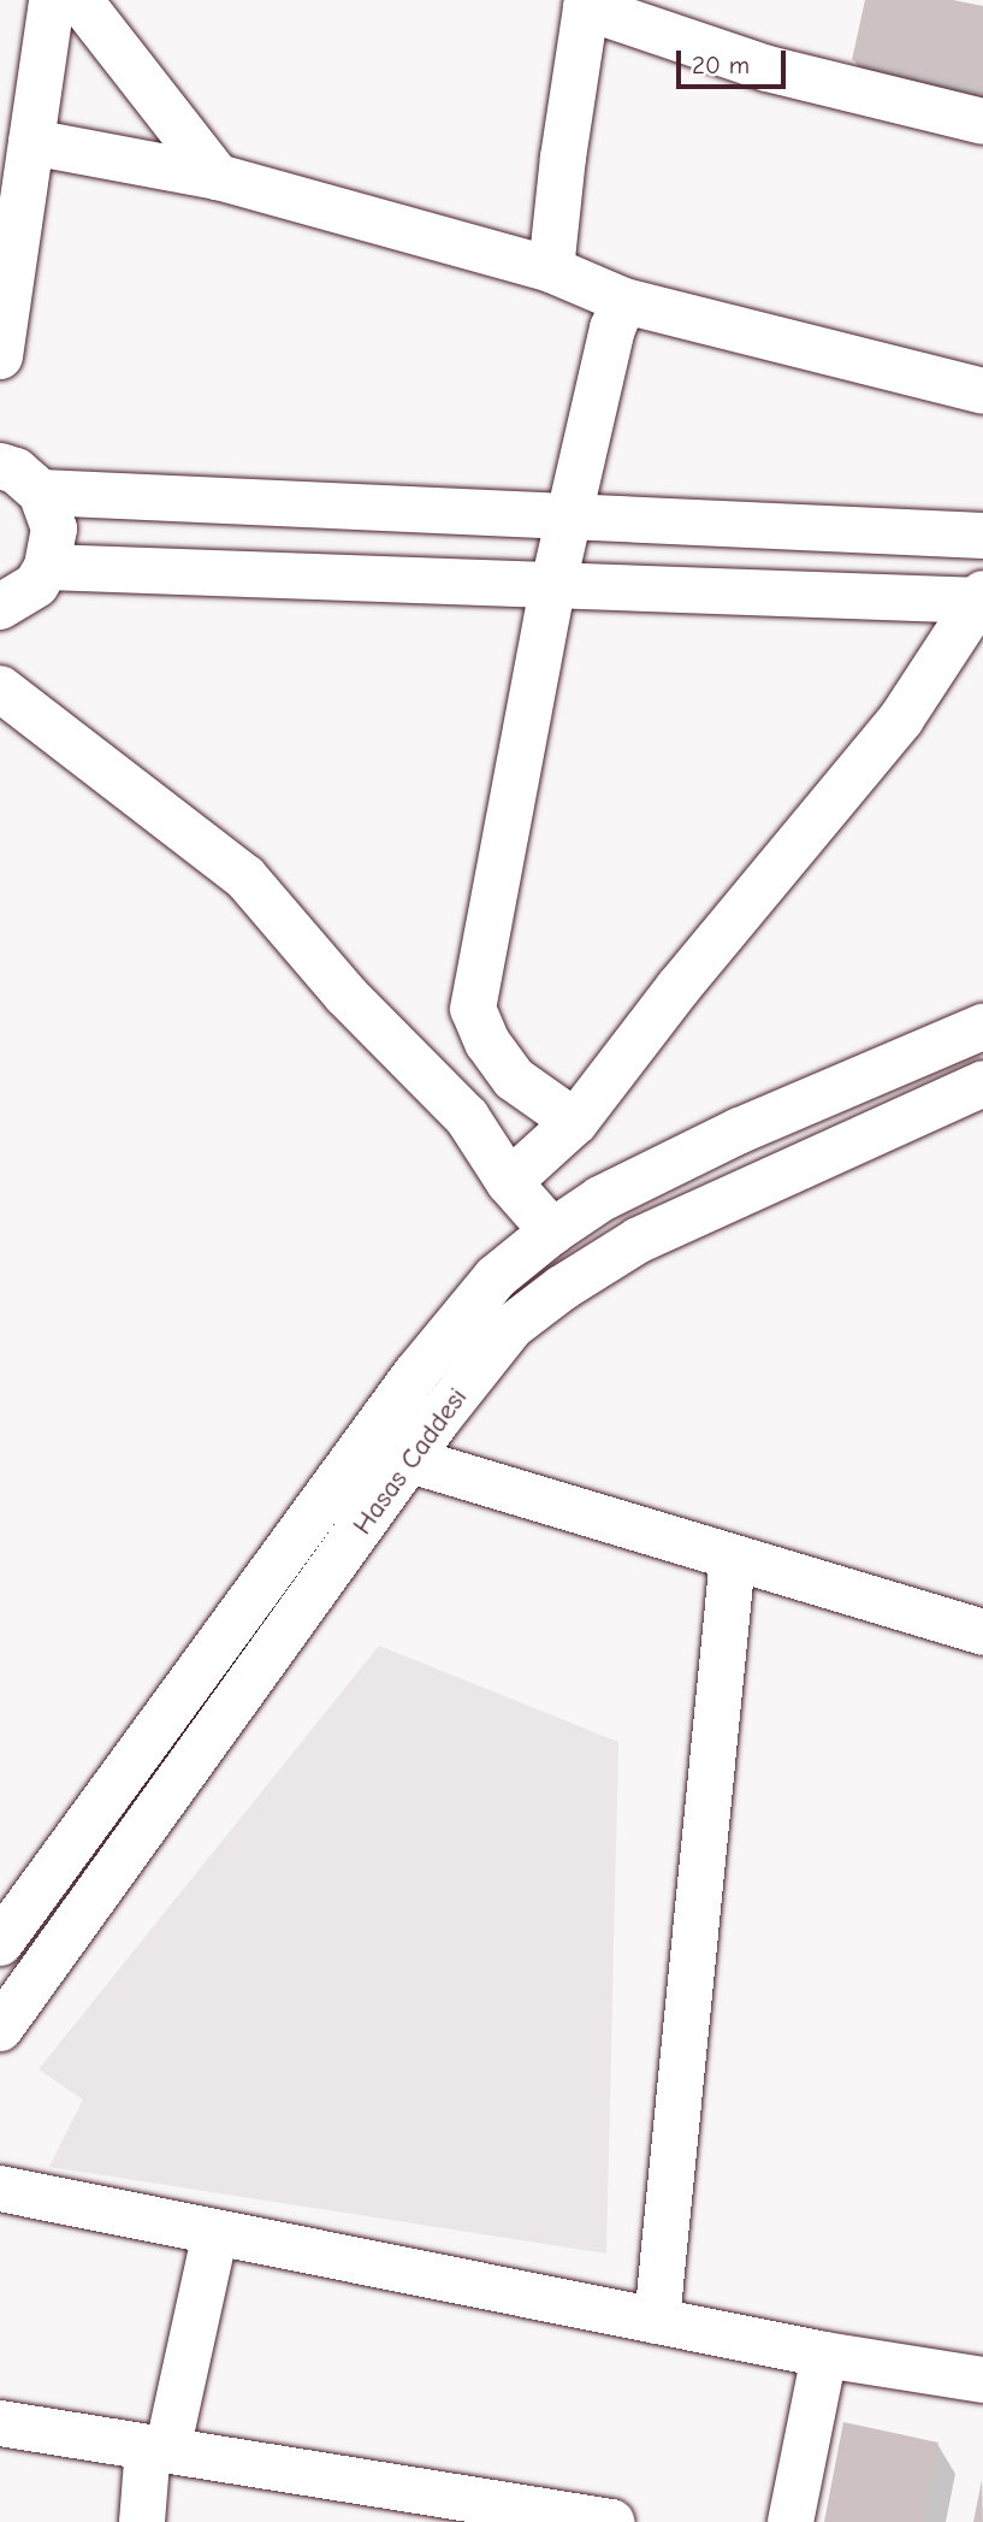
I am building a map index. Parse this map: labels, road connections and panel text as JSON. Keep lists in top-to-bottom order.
{
  "streets": {
    "street": ["Hasas Caddesi"]
  },
  "scale_bar": "20 m"
}
